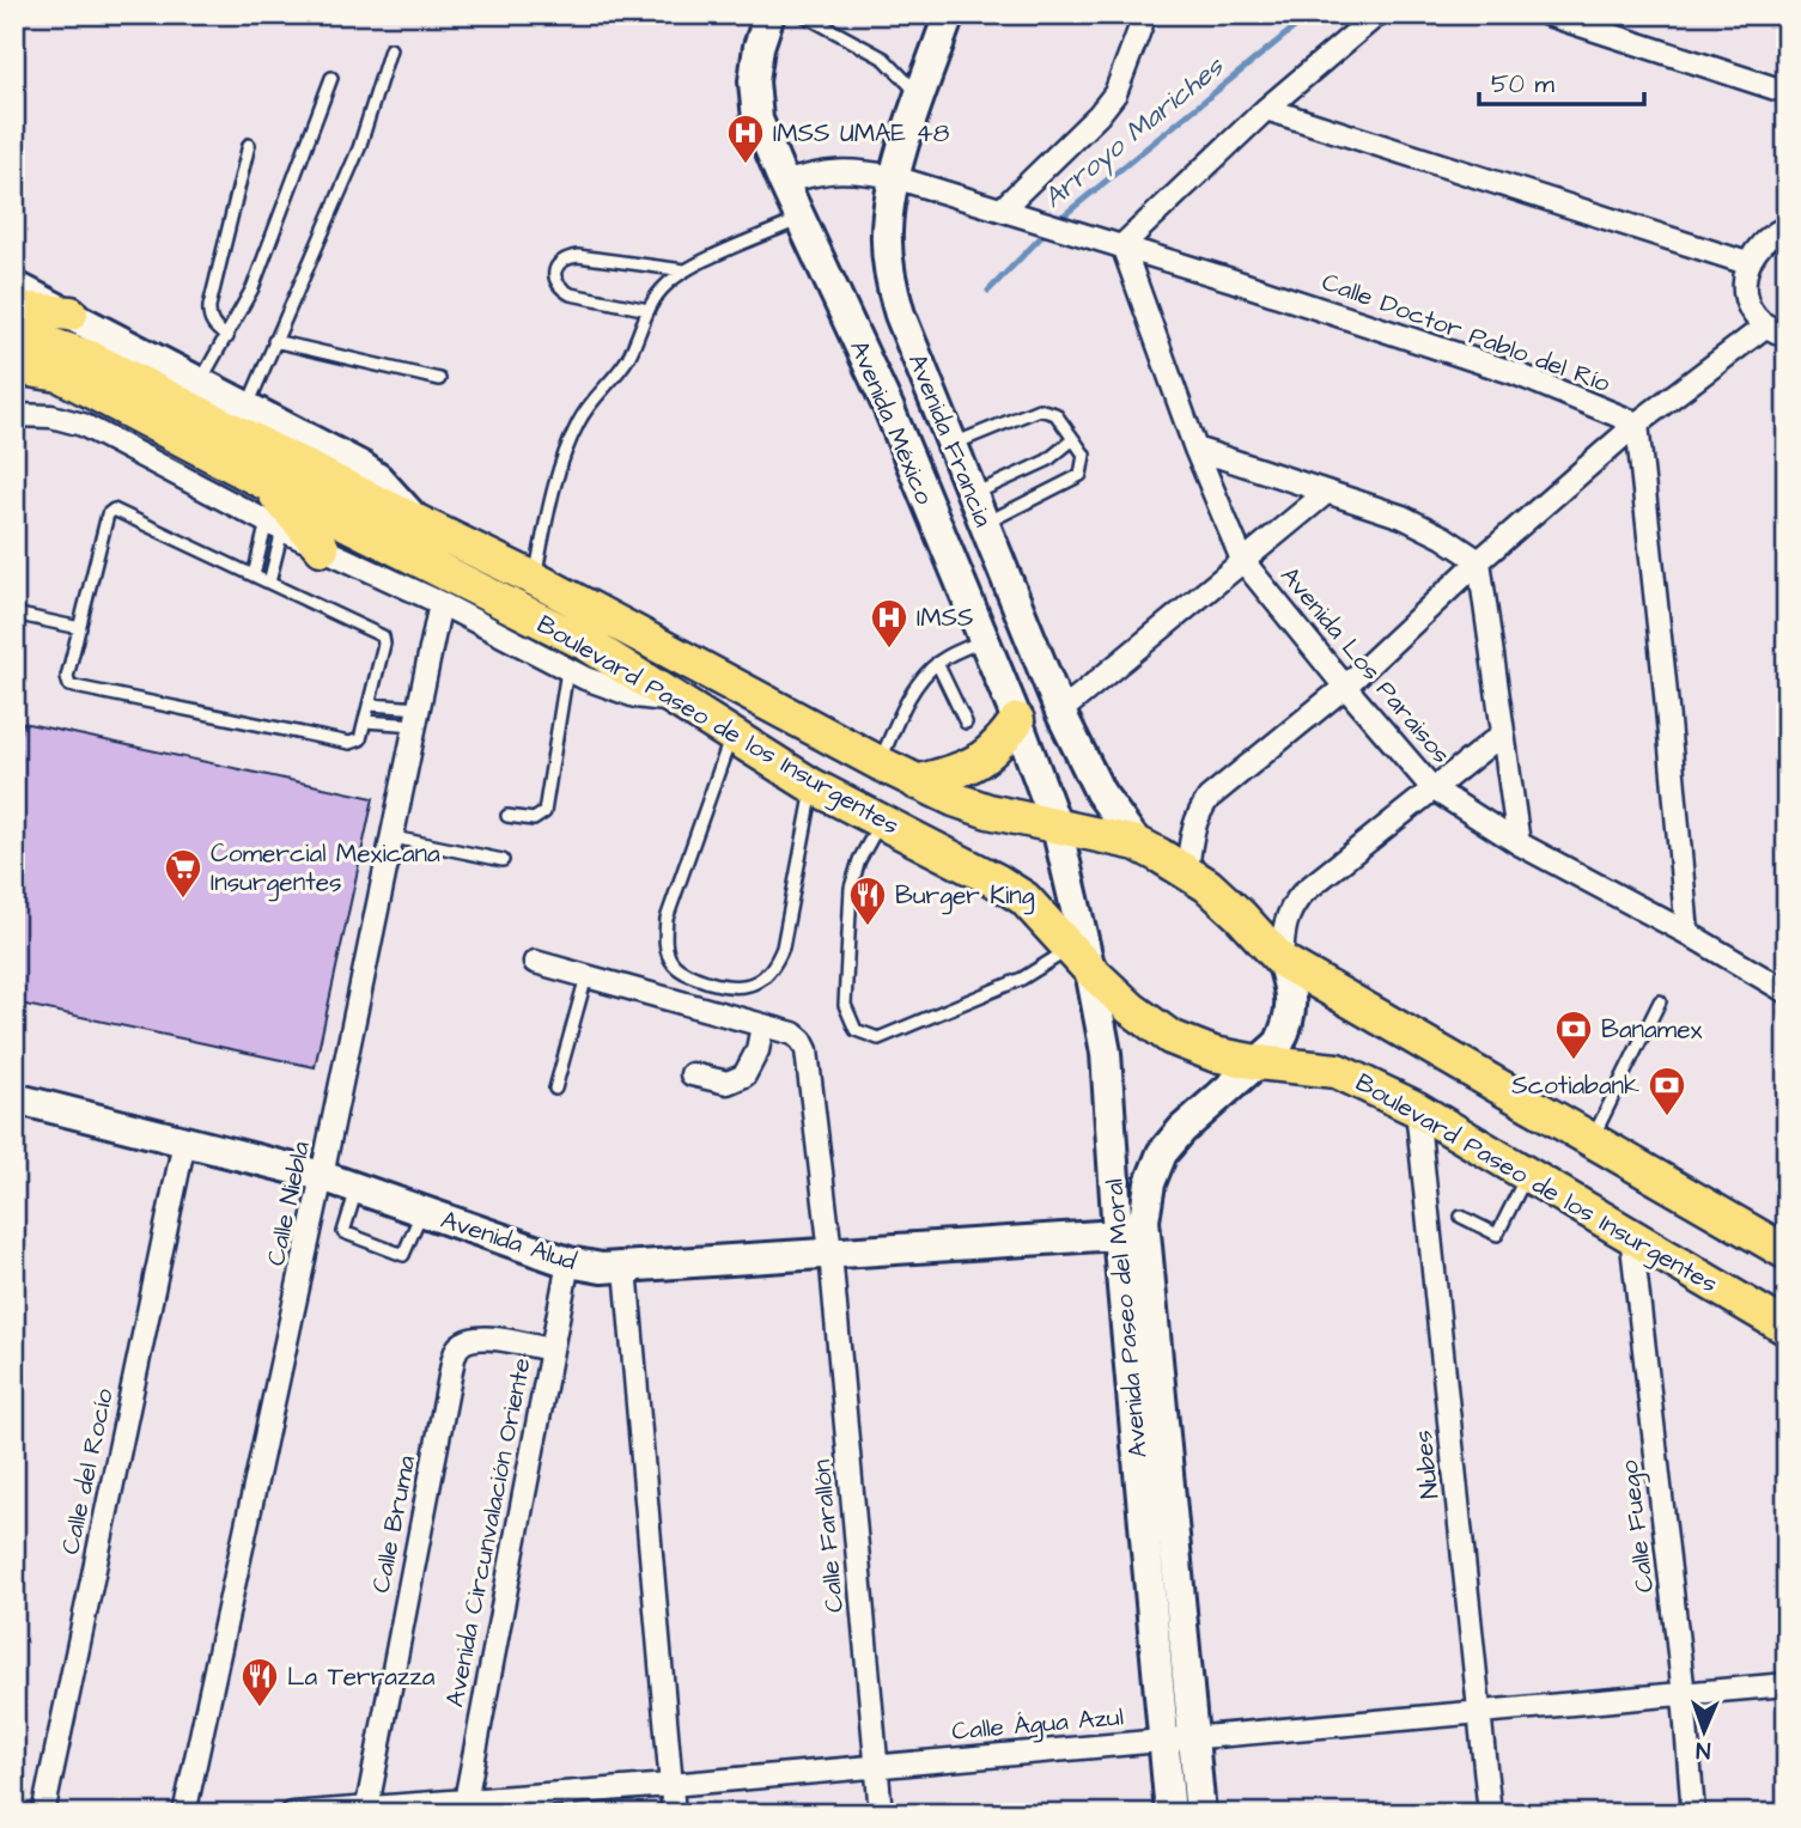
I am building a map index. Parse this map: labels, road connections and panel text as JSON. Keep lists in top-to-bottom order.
{
  "streets": {
    "main road": ["Boulevard Paseo de los Insurgentes"],
    "street": [
      "Calle Doctor Pablo del Río",
      "Avenida México",
      "Avenida Francia",
      "Avenida Los Paraisos",
      "Calle Niebla",
      "Avenida Alud",
      "Avenida Paseo del Moral",
      "Nubes",
      "Calle del Rocío",
      "Calle Bruma",
      "Calle Fuego",
      "Avenida Circunvalación Oriente",
      "Calle Farallón",
      "Calle Água Azul"
    ]
  },
  "crossings": [
    ["Calle Doctor Pablo del Río", "Avenida México"],
    ["Calle Doctor Pablo del Río", "Avenida Francia"],
    ["Calle Doctor Pablo del Río", "Avenida Los Paraisos"],
    ["Avenida México", "Boulevard Paseo de los Insurgentes"],
    ["Avenida México", "Avenida Paseo del Moral"],
    ["Avenida Francia", "Boulevard Paseo de los Insurgentes"],
    ["Boulevard Paseo de los Insurgentes", "Avenida Paseo del Moral"],
    ["Boulevard Paseo de los Insurgentes", "Nubes"],
    ["Boulevard Paseo de los Insurgentes", "Calle Fuego"],
    ["Calle Niebla", "Avenida Alud"],
    ["Avenida Alud", "Avenida Paseo del Moral"],
    ["Avenida Alud", "Calle del Rocío"],
    ["Avenida Alud", "Avenida Circunvalación Oriente"],
    ["Avenida Alud", "Calle Farallón"],
    ["Avenida Paseo del Moral", "Calle Água Azul"],
    ["Nubes", "Calle Água Azul"],
    ["Calle Bruma", "Avenida Circunvalación Oriente"],
    ["Calle Bruma", "Calle Água Azul"],
    ["Calle Fuego", "Calle Água Azul"],
    ["Avenida Circunvalación Oriente", "Calle Água Azul"],
    ["Calle Farallón", "Calle Água Azul"]
  ],
  "water": ["Arroyo Mariches"],
  "places": {
    "hospital": ["IMSS UMAE 48", "IMSS"],
    "supermarket": ["Comercial Mexicana Insurgentes"],
    "restaurant": ["Burger King", "La Terrazza"],
    "bank": ["Banamex", "Scotiabank"]
  },
  "scale_bar": "50 m",
  "north": "bottom"
}
